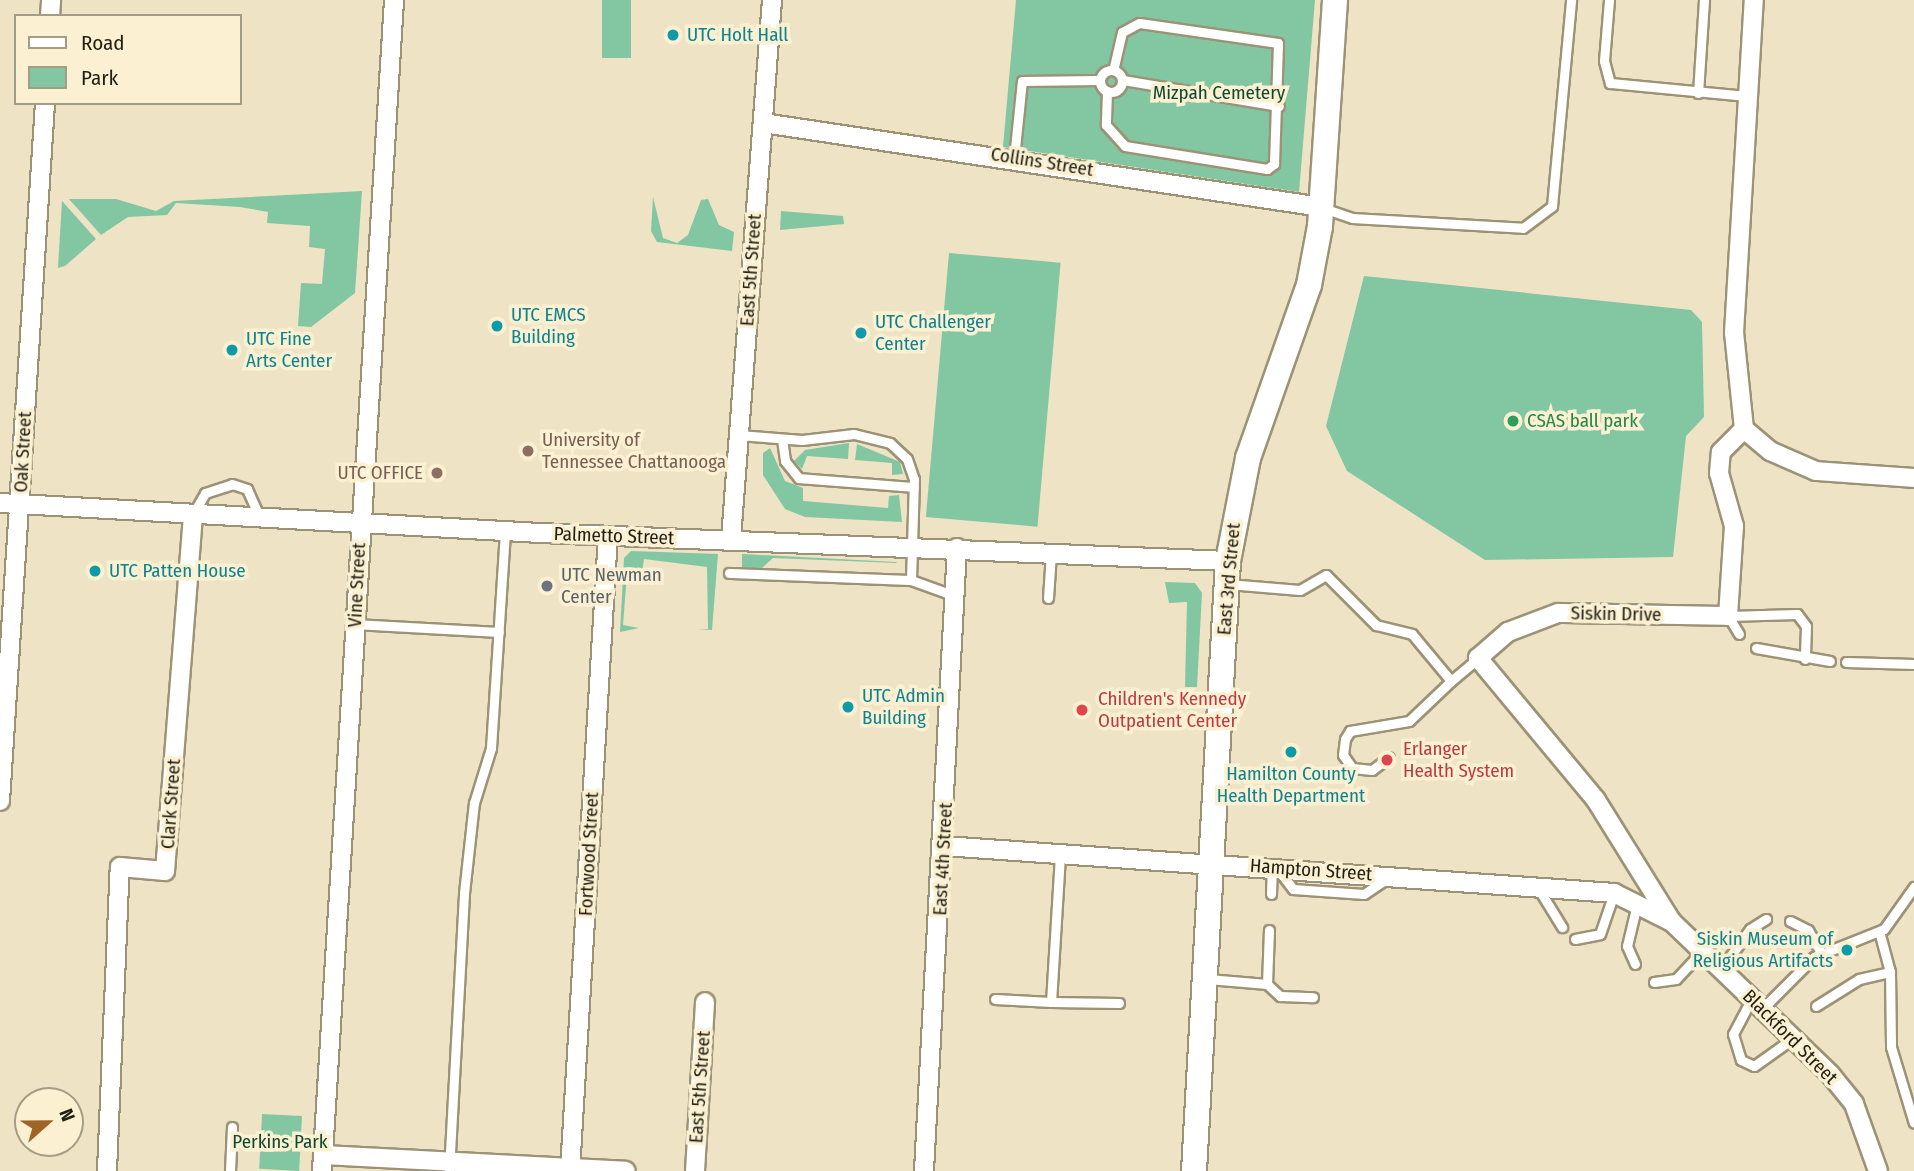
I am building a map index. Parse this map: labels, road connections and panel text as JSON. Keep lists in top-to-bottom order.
{
  "streets": {
    "main road": ["East 3rd Street"],
    "street": [
      "Collins Street",
      "East 5th Street",
      "Oak Street",
      "Palmetto Street",
      "Vine Street",
      "Siskin Drive",
      "Clark Street",
      "Fortwood Street",
      "East 4th Street",
      "Hampton Street",
      "Blackford Street"
    ]
  },
  "crossings": [
    ["Collins Street", "East 5th Street"],
    ["Collins Street", "East 3rd Street"],
    ["East 5th Street", "Palmetto Street"],
    ["Oak Street", "Palmetto Street"],
    ["Palmetto Street", "East 3rd Street"],
    ["Palmetto Street", "Vine Street"],
    ["Palmetto Street", "Clark Street"],
    ["Palmetto Street", "Fortwood Street"],
    ["Palmetto Street", "East 4th Street"],
    ["East 3rd Street", "Hampton Street"],
    ["East 4th Street", "Hampton Street"],
    ["Hampton Street", "Blackford Street"]
  ],
  "parks": ["Mizpah Cemetery", "Perkins Park"],
  "places": [
    "UTC Holt Hall",
    "UTC EMCS Building",
    "UTC Challenger Center",
    "UTC Fine Arts Center",
    "CSAS ball park",
    "University of Tennessee Chattanooga",
    "UTC OFFICE",
    "UTC Patten House",
    "UTC Newman Center",
    "UTC Admin Building",
    "Children's Kennedy Outpatient Center",
    "Hamilton County Health Department",
    "Erlanger Health System",
    "Siskin Museum of Religious Artifacts"
  ],
  "legend": ["Road", "Park"],
  "north": "right"
}
